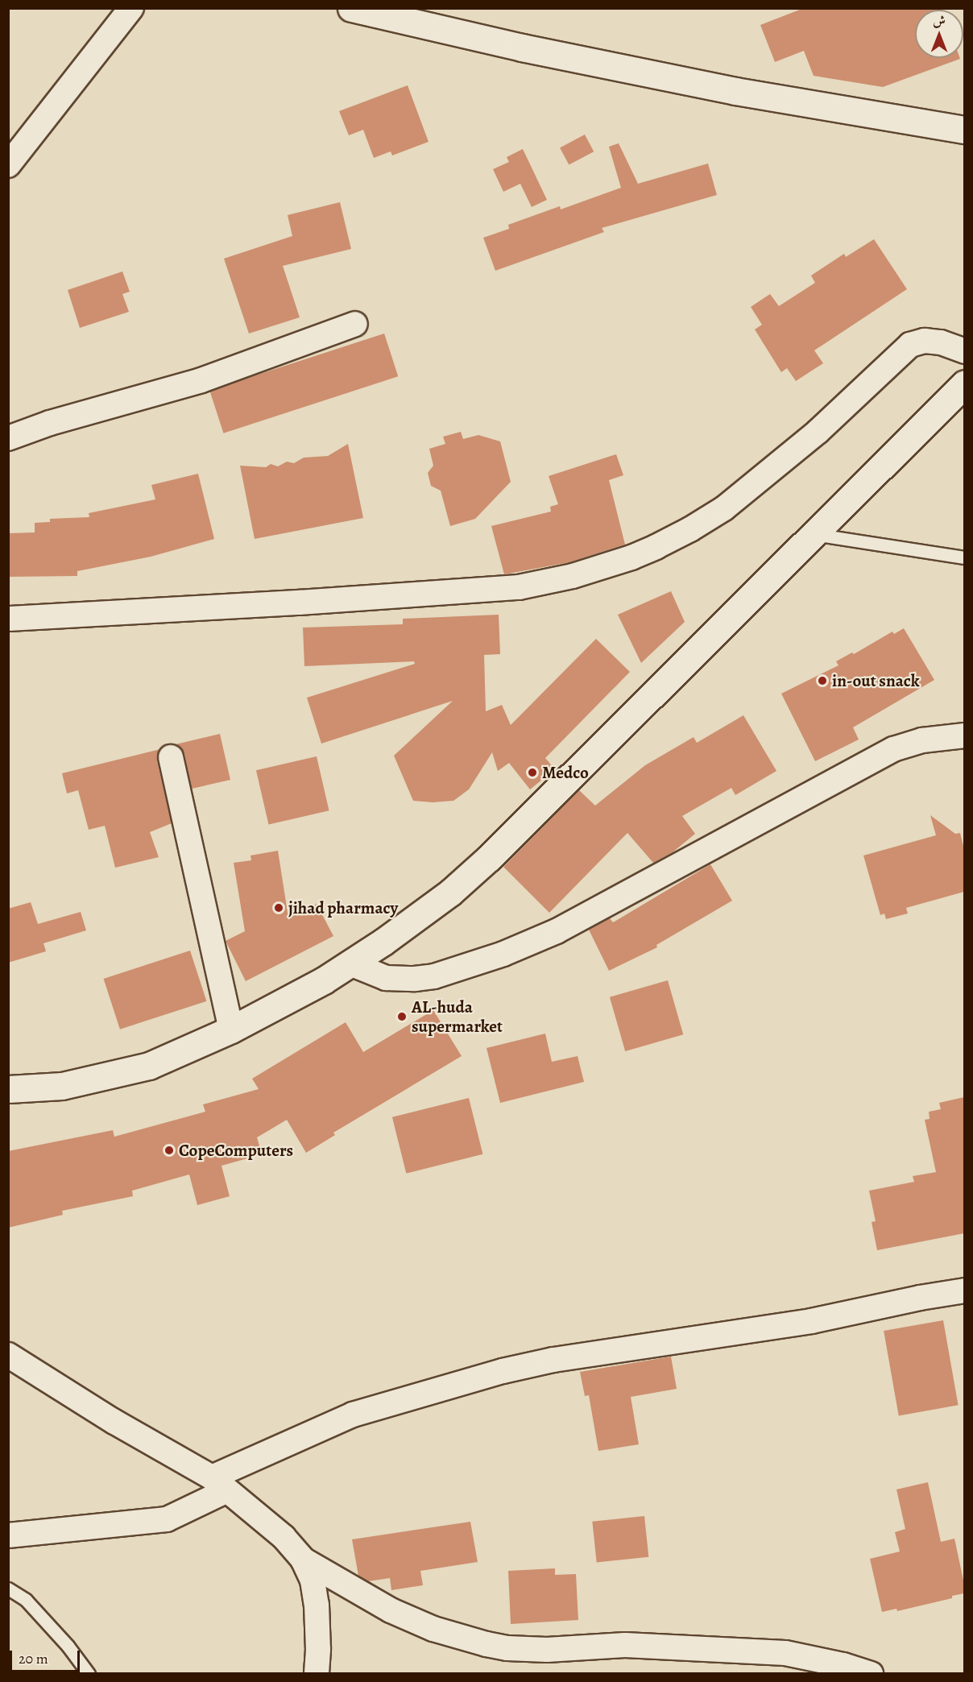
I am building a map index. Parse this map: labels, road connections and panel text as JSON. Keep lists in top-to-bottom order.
{
  "places": [
    "in-out snack",
    "Medco",
    "jihad pharmacy",
    "AL-huda supermarket",
    "CopeComputers"
  ],
  "scale_bar": "20 m",
  "north": "top"
}
